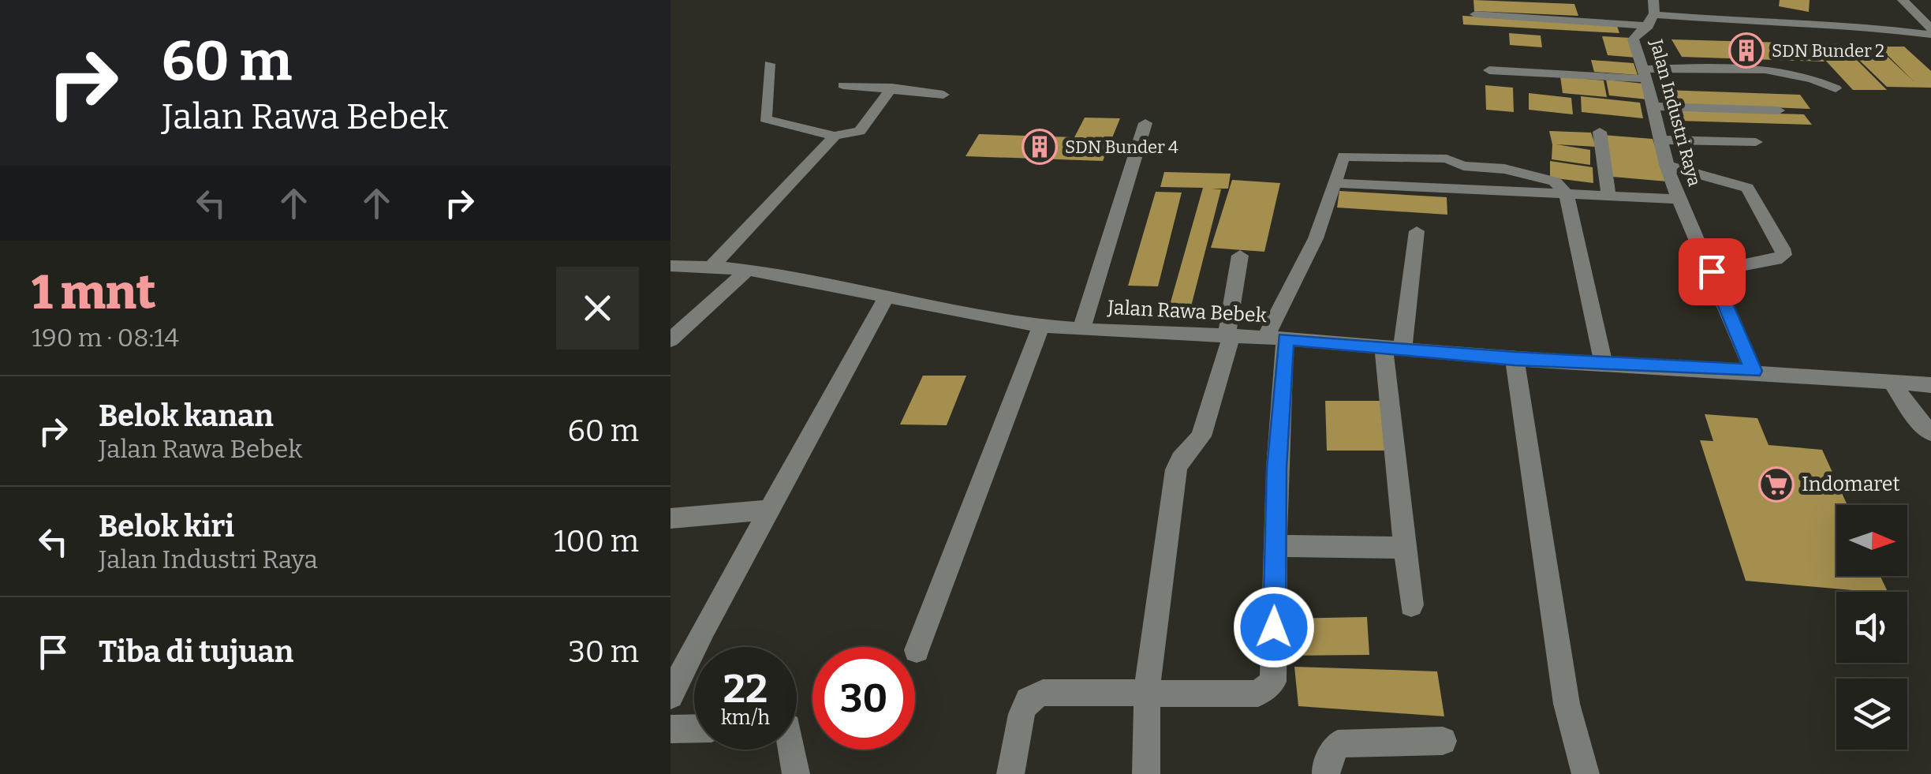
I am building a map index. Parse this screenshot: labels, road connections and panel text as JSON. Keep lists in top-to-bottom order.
{
  "streets": {
    "street": ["Jalan Industri Raya", "Jalan Rawa Bebek"]
  },
  "crossings": [
    ["Jalan Industri Raya", "Jalan Rawa Bebek"]
  ],
  "places": {
    "building": ["SDN Bunder 2", "SDN Bunder 4"],
    "supermarket": ["Indomaret"]
  },
  "north": "right",
  "page": {
    "turn": ["60 m", "Jalan Rawa Bebek"],
    "heading": ["1 mnt", "190 m · 08:14"],
    "list": [
      {
        "name": "Belok kanan",
        "note": "Jalan Rawa Bebek",
        "value": "60 m"
      },
      {
        "name": "Belok kiri",
        "note": "Jalan Industri Raya",
        "value": "100 m"
      },
      {
        "name": "Tiba di tujuan",
        "value": "30 m"
      }
    ],
    "speed": "22 km/h",
    "limit": "30"
  }
}
